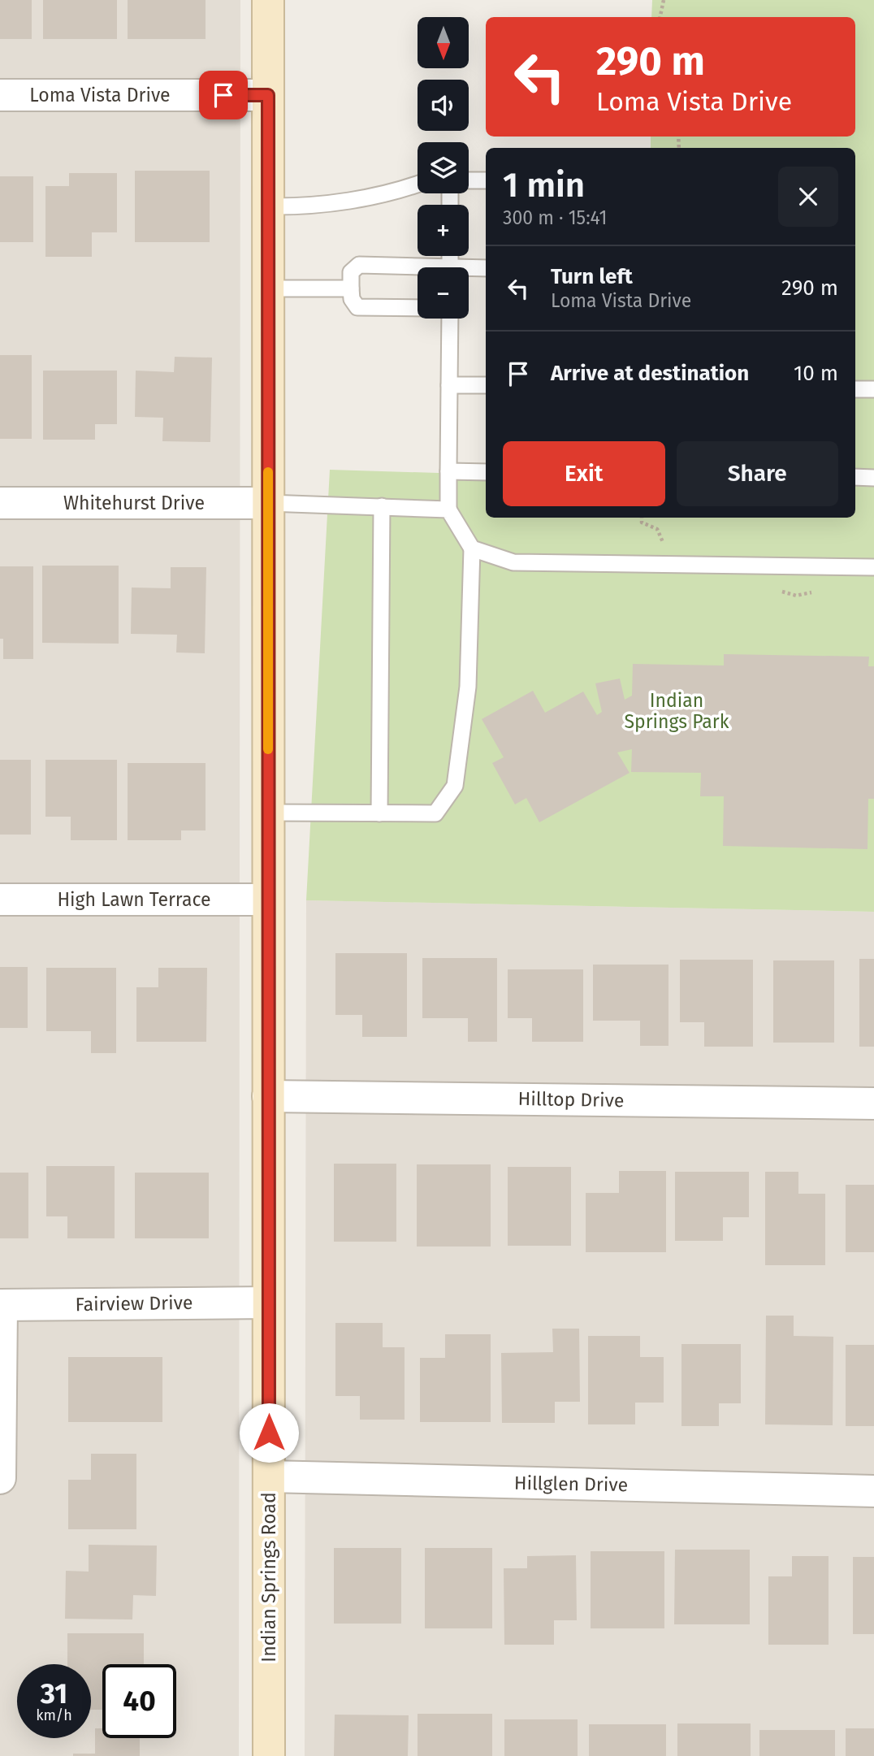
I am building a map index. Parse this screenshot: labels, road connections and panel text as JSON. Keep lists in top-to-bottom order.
{
  "streets": {
    "street": [
      "Loma Vista Drive",
      "Whitehurst Drive",
      "High Lawn Terrace",
      "Hilltop Drive",
      "Fairview Drive",
      "Hillglen Drive",
      "Indian Springs Road"
    ]
  },
  "crossings": [
    ["Loma Vista Drive", "Indian Springs Road"],
    ["Whitehurst Drive", "Indian Springs Road"],
    ["High Lawn Terrace", "Indian Springs Road"],
    ["Hilltop Drive", "Indian Springs Road"],
    ["Fairview Drive", "Indian Springs Road"],
    ["Hillglen Drive", "Indian Springs Road"]
  ],
  "parks": ["Indian Springs Park"],
  "north": "bottom",
  "page": {
    "map_buttons": ["+", "−"],
    "turn": ["290 m", "Loma Vista Drive"],
    "heading": ["1 min", "300 m · 15:41"],
    "list": [
      {
        "name": "Turn left",
        "note": "Loma Vista Drive",
        "value": "290 m"
      },
      {
        "name": "Arrive at destination",
        "value": "10 m"
      }
    ],
    "buttons": ["Exit", "Share"],
    "speed": "31 km/h",
    "limit": "40"
  }
}
